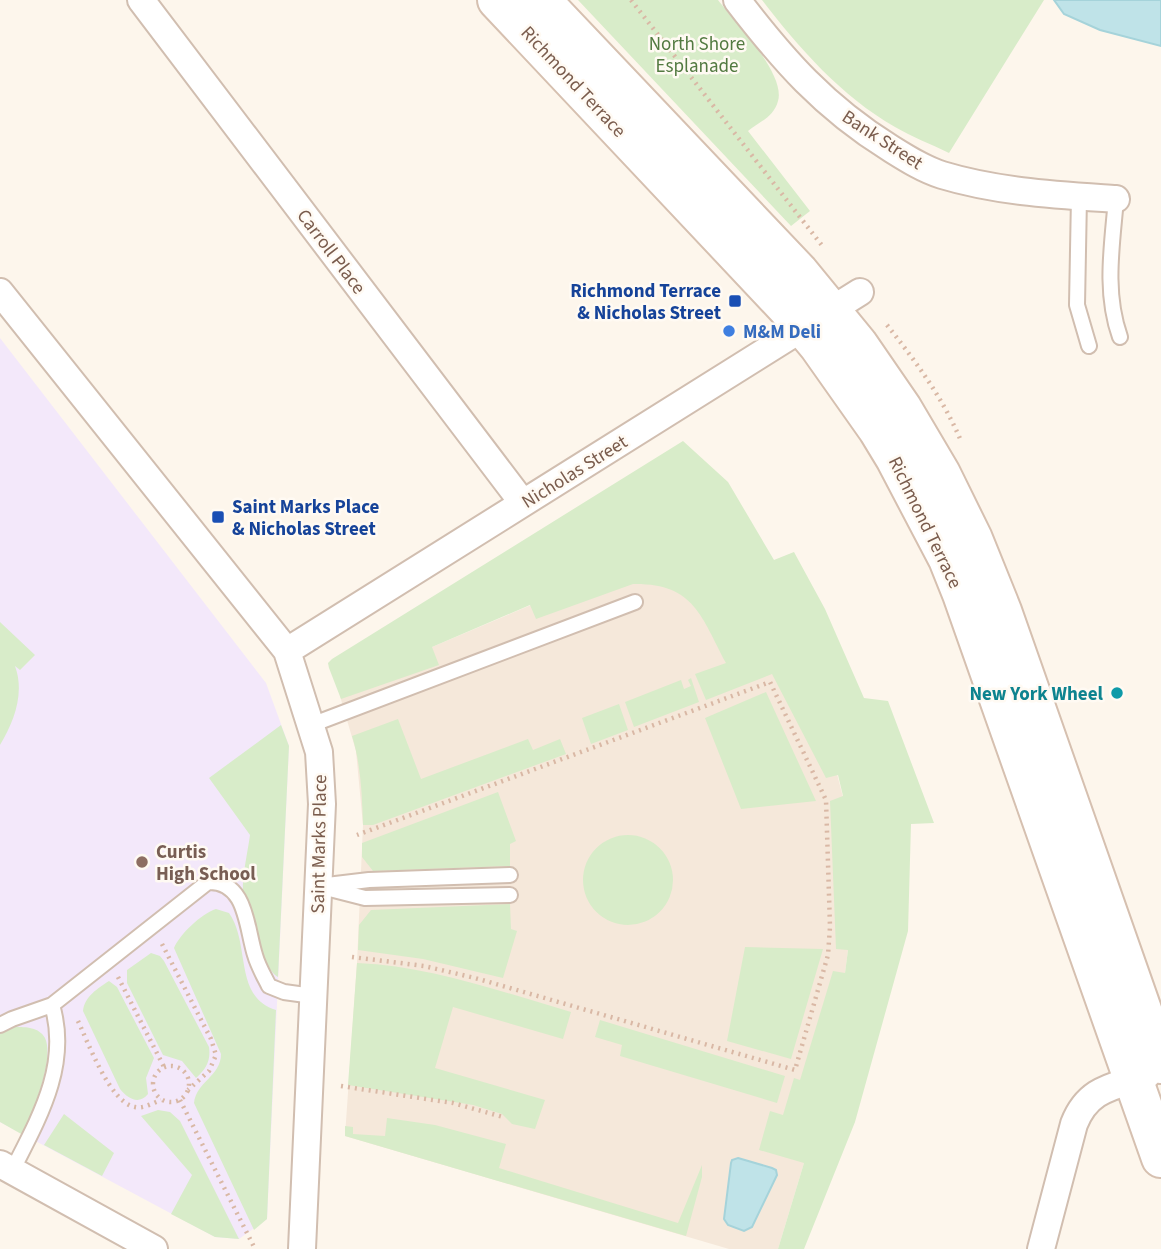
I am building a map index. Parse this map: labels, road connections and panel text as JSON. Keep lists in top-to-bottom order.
{
  "streets": {
    "main road": ["Richmond Terrace"],
    "street": [
      "Bank Street",
      "Carroll Place",
      "Nicholas Street",
      "Saint Marks Place"
    ]
  },
  "crossings": [
    ["Richmond Terrace", "Nicholas Street"],
    ["Carroll Place", "Nicholas Street"],
    ["Nicholas Street", "Saint Marks Place"]
  ],
  "parks": ["North Shore Esplanade"],
  "places": {
    "transit": ["Richmond Terrace & Nicholas Street", "Saint Marks Place & Nicholas Street"],
    "other": ["M&M Deli", "New York Wheel", "Curtis High School"]
  }
}
